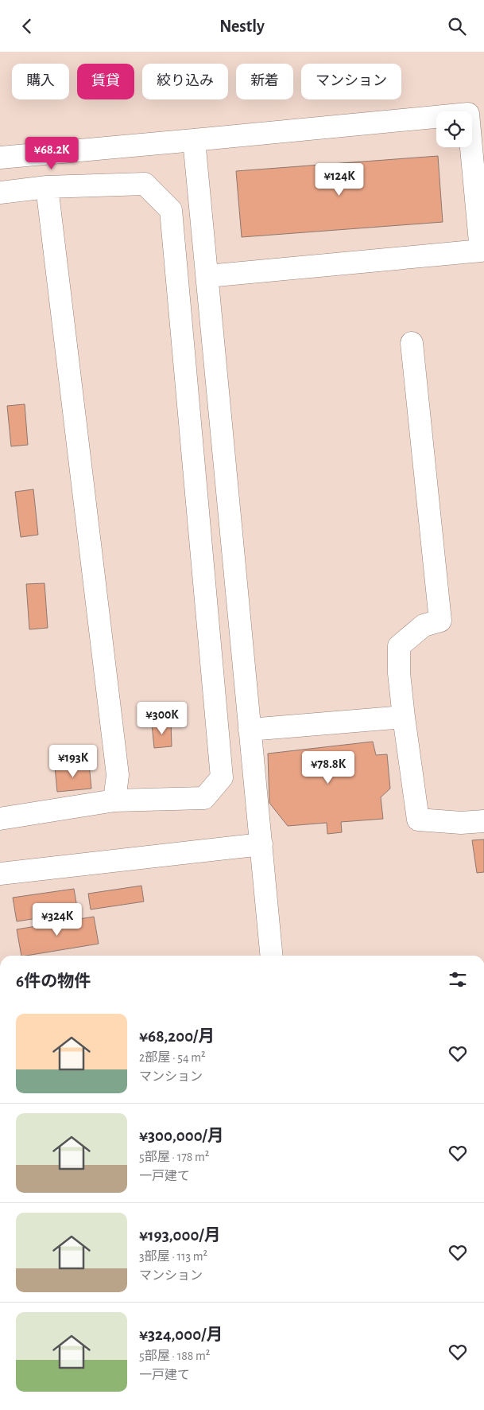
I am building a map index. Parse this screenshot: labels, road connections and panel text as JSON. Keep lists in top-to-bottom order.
{
  "page": {
    "header": "Nestly",
    "chip": [
      "購入",
      "賃貸",
      "絞り込み",
      "新着",
      "マンション"
    ],
    "price": [
      "¥68.2K",
      "¥124K",
      "¥300K",
      "¥193K",
      "¥78.8K",
      "¥324K"
    ],
    "heading": "6件の物件",
    "list": [
      {
        "name": "¥68,200/月",
        "note": "2部屋 · 54 m² · マンション"
      },
      {
        "name": "¥300,000/月",
        "note": "5部屋 · 178 m² · 一戸建て"
      },
      {
        "name": "¥193,000/月",
        "note": "3部屋 · 113 m² · マンション"
      },
      {
        "name": "¥324,000/月",
        "note": "5部屋 · 188 m² · 一戸建て"
      }
    ]
  }
}
